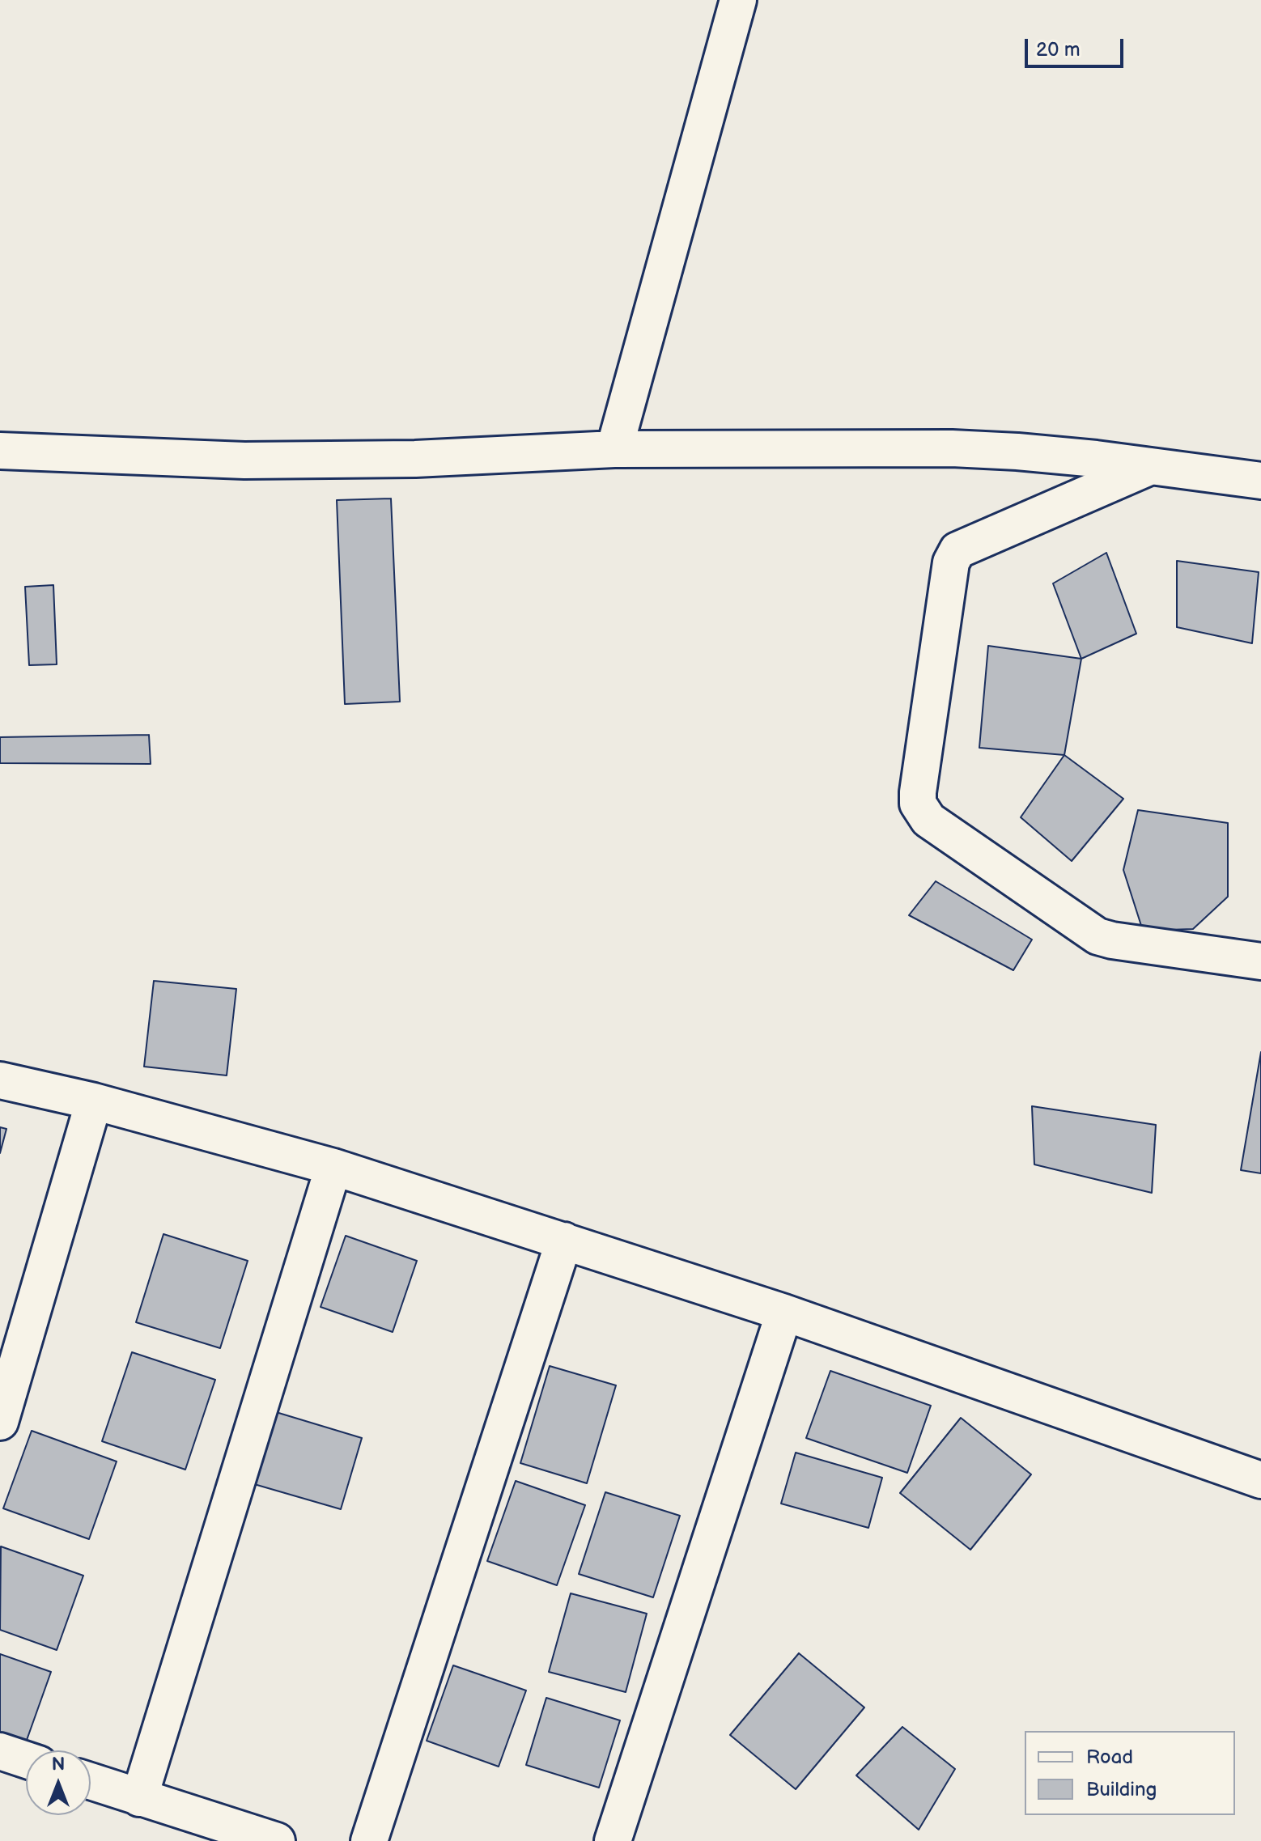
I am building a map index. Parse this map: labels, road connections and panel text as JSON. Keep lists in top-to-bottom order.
{
  "legend": ["Road", "Building"],
  "scale_bar": "20 m",
  "north": "top"
}
